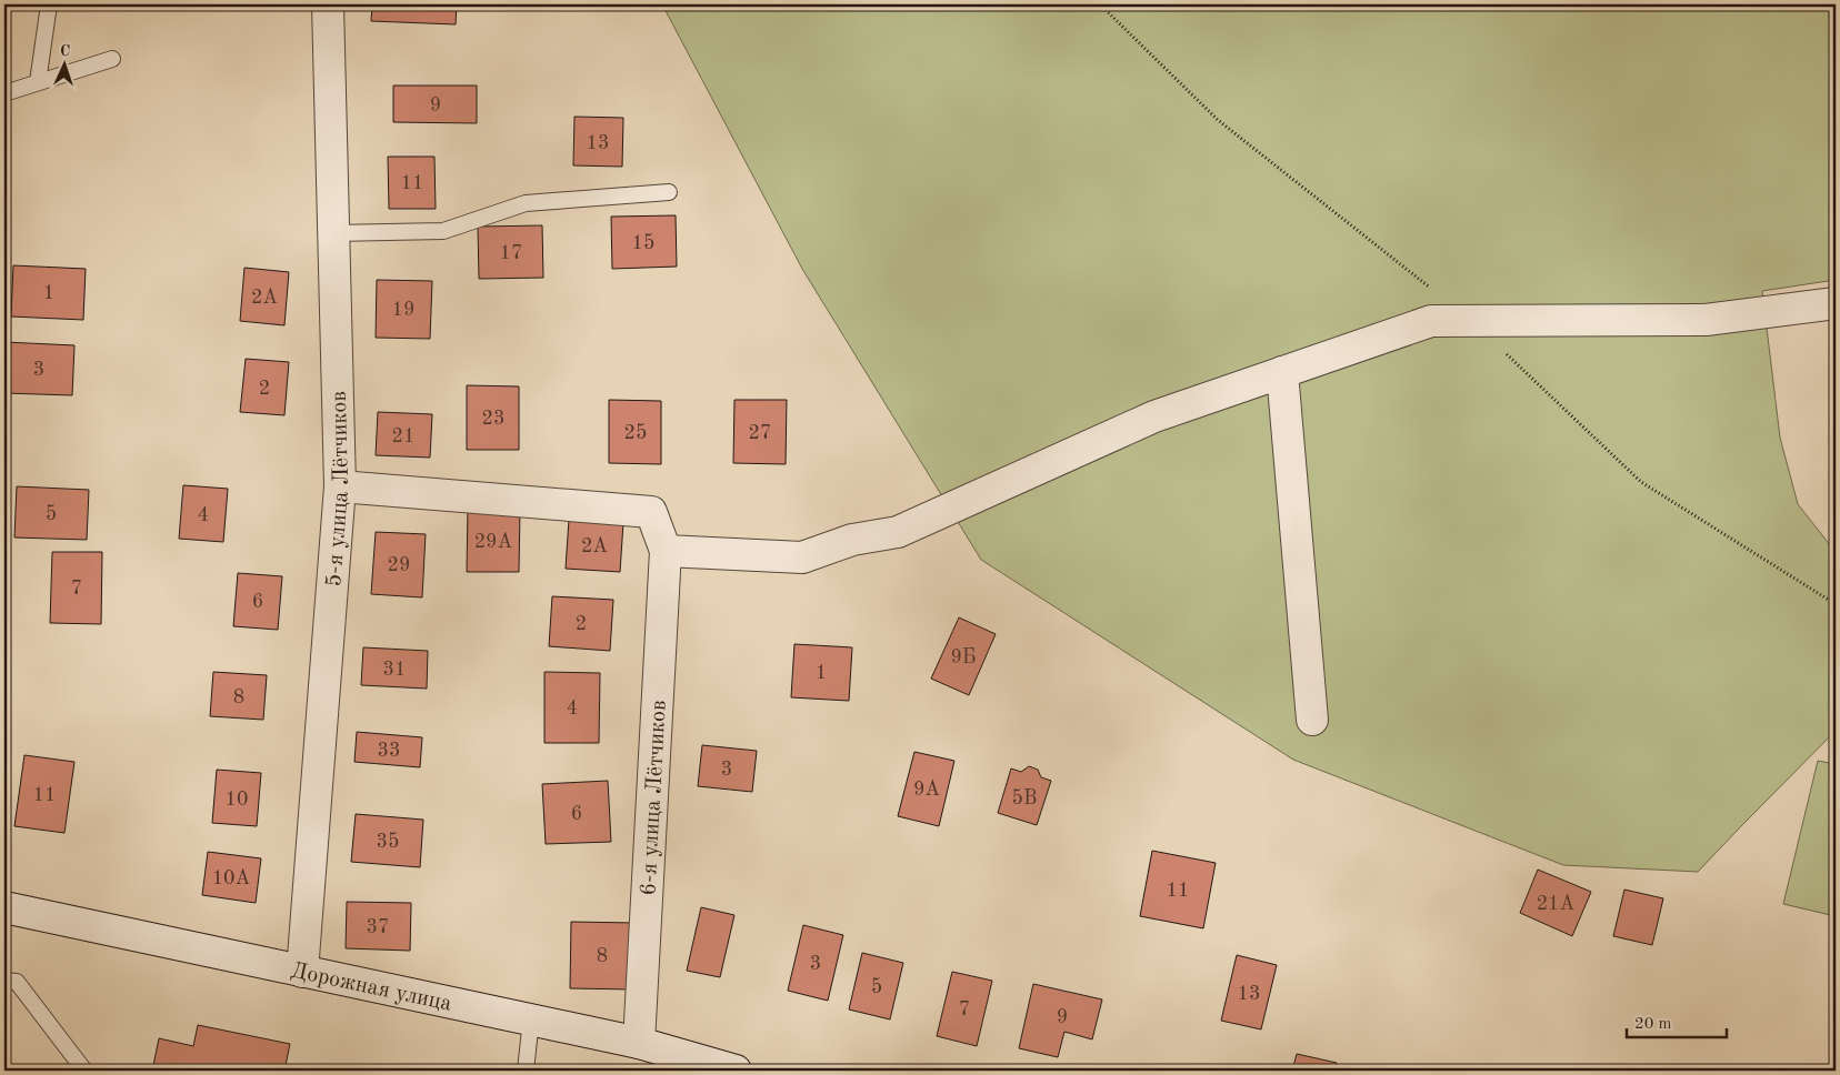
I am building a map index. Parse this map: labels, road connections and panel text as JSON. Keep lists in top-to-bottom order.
{
  "streets": {
    "street": ["5-я улица Лётчиков", "6-я улица Лётчиков", "Дорожная улица"]
  },
  "crossings": [
    ["5-я улица Лётчиков", "Дорожная улица"],
    ["6-я улица Лётчиков", "Дорожная улица"]
  ],
  "house_numbers": [
    "9",
    "13",
    "11",
    "15",
    "17",
    "1",
    "2А",
    "19",
    "3",
    "2",
    "23",
    "25",
    "27",
    "21",
    "5",
    "4",
    "29А",
    "2А",
    "29",
    "7",
    "6",
    "2",
    "9Б",
    "31",
    "1",
    "8",
    "4",
    "33",
    "3",
    "9А",
    "11",
    "5В",
    "10",
    "6",
    "35",
    "10А",
    "11",
    "21А",
    "37",
    "8",
    "3",
    "5",
    "13",
    "7",
    "9"
  ],
  "scale_bar": "20 m",
  "north": "top"
}
